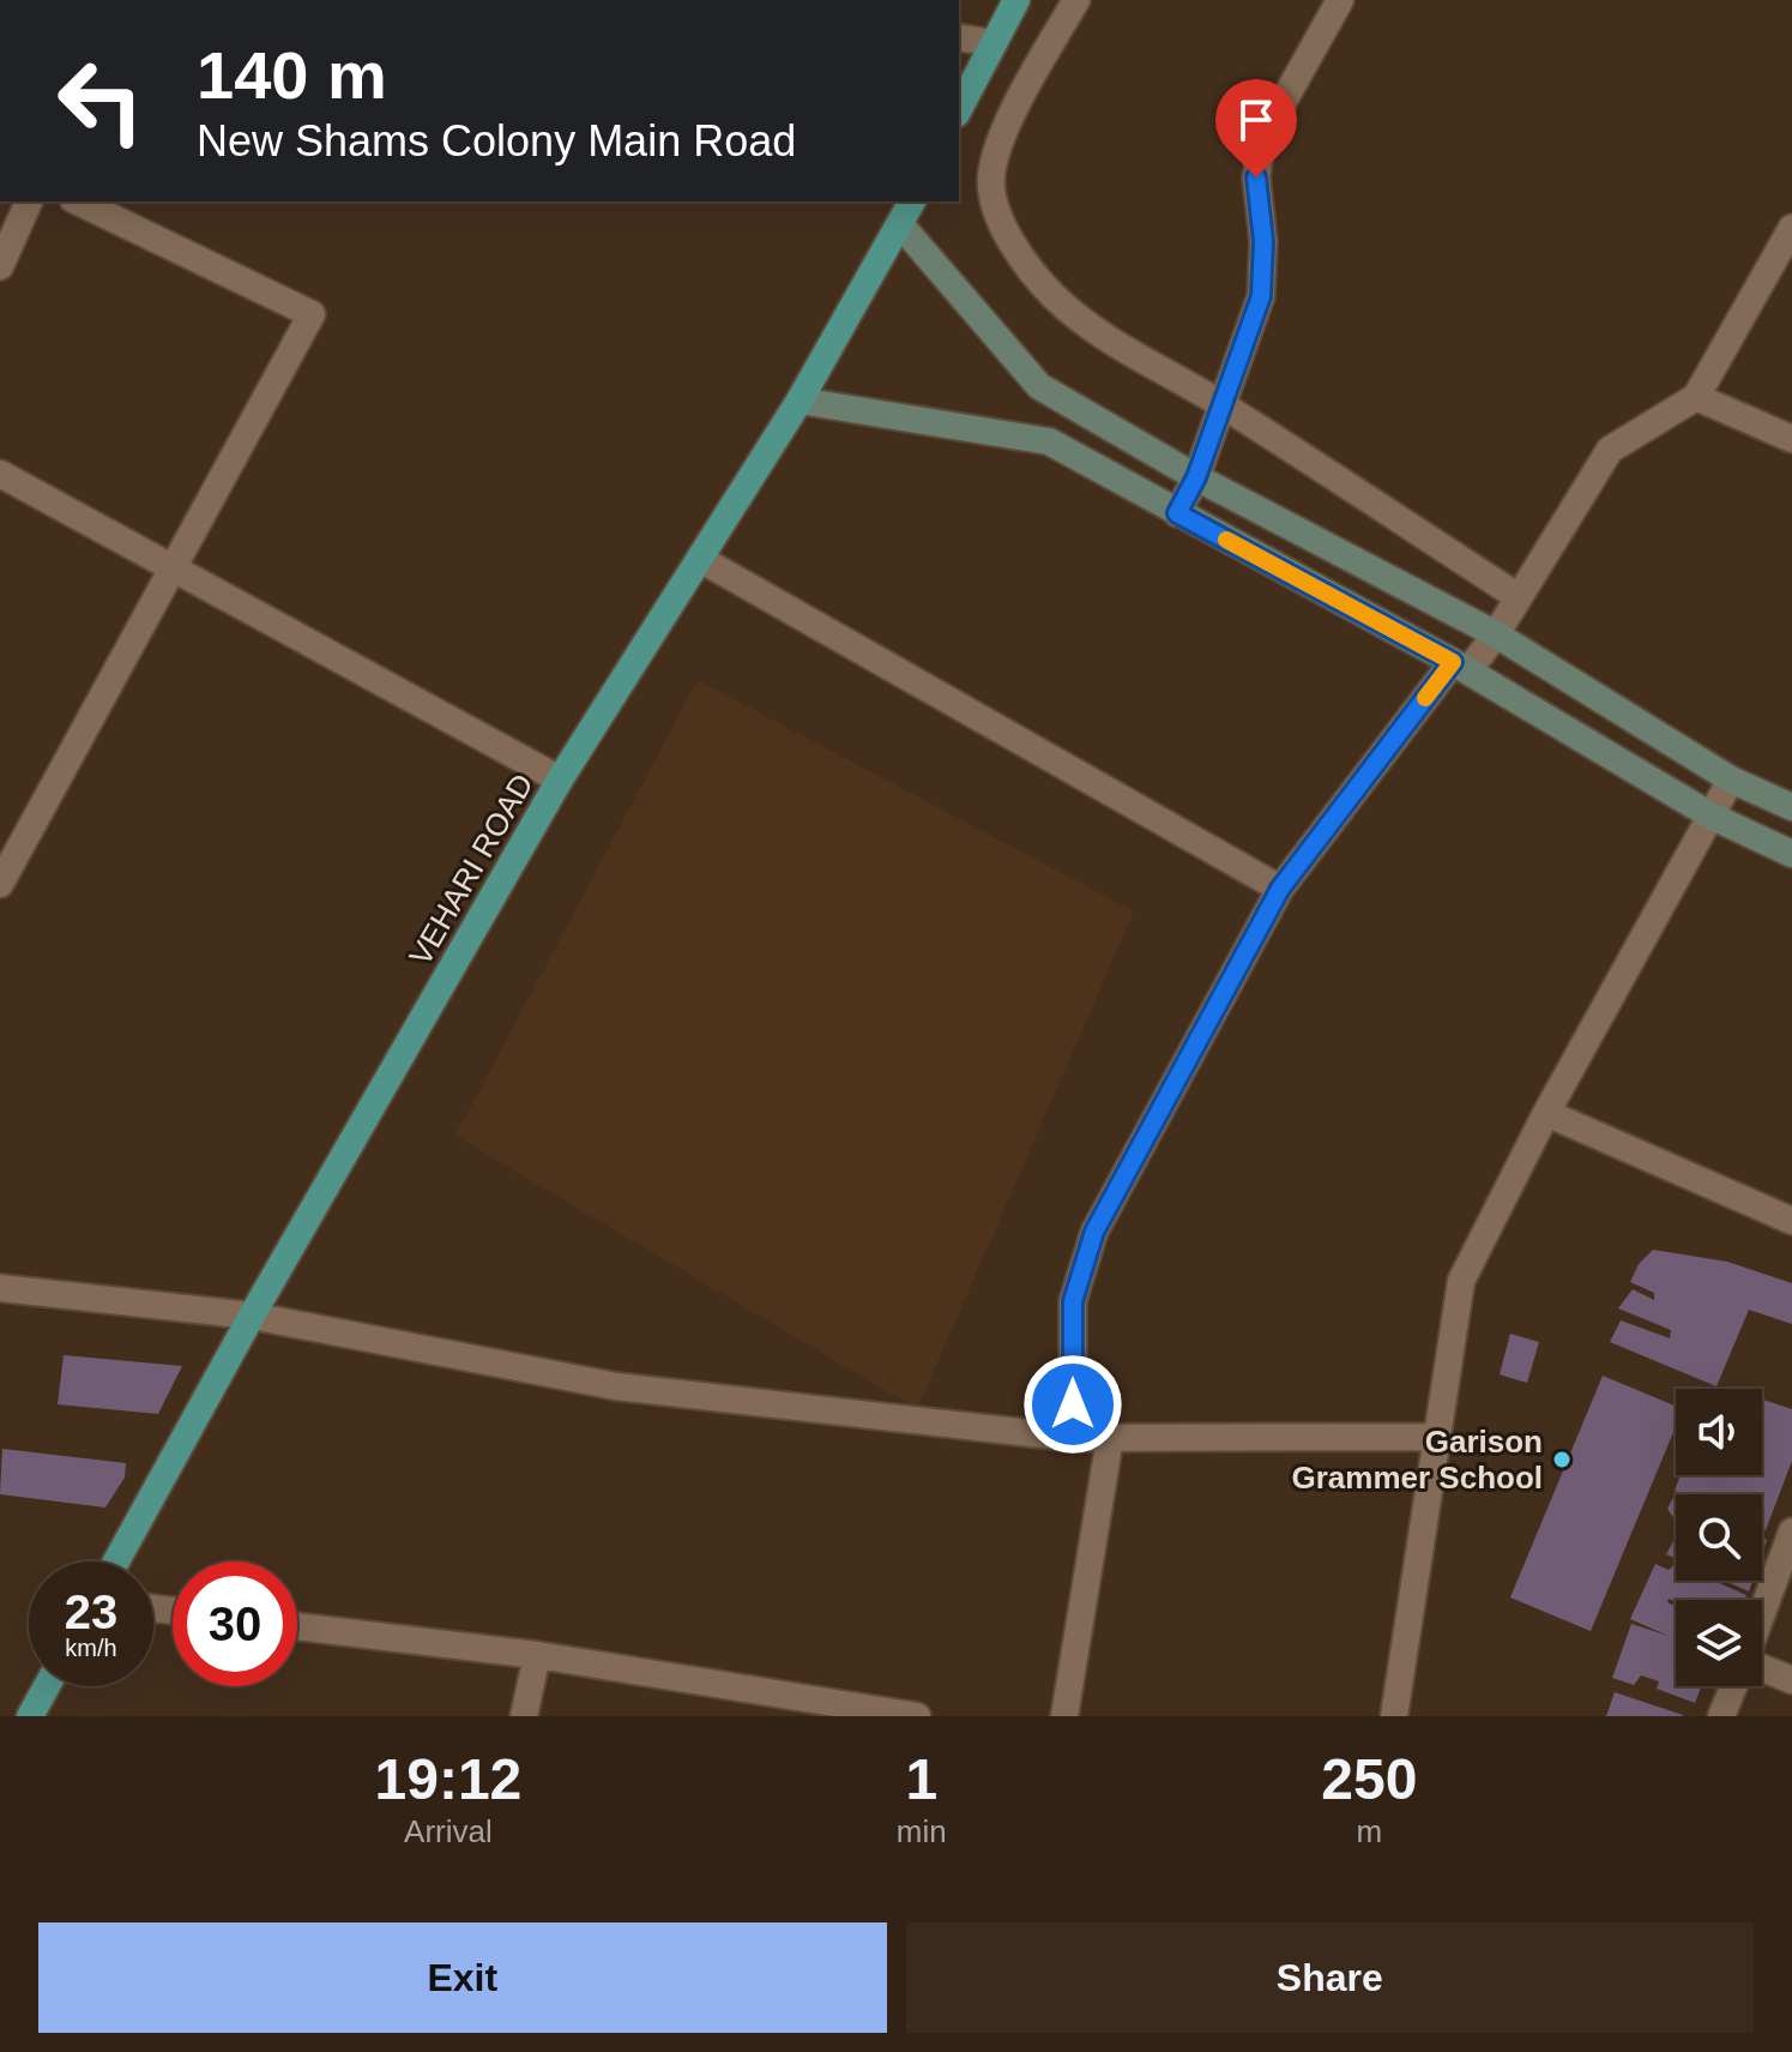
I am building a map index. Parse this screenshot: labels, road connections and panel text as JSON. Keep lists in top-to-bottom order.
{
  "streets": {
    "main road": ["VEHARI ROAD"]
  },
  "places": ["Garison Grammer School"],
  "page": {
    "turn": ["140 m", "New Shams Colony Main Road"],
    "speed": "23 km/h",
    "limit": "30",
    "eta": [
      "19:12",
      "Arrival",
      "1",
      "min",
      "250",
      "m"
    ],
    "buttons": ["Exit", "Share"]
  }
}
